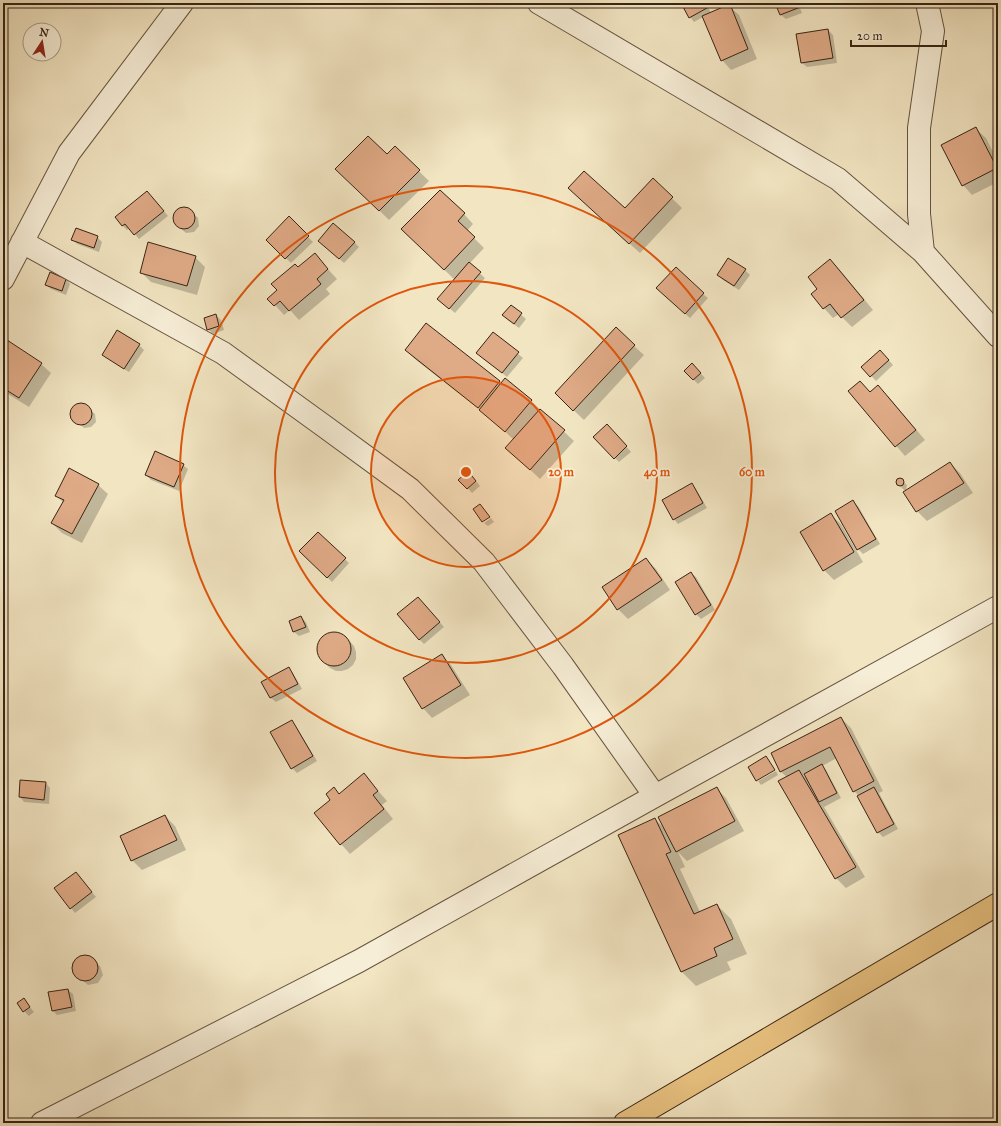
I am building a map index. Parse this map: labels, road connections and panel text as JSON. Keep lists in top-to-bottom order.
{
  "scale_bar": "20 m",
  "north": "top",
  "rings": ["20 m", "40 m", "60 m"]
}
